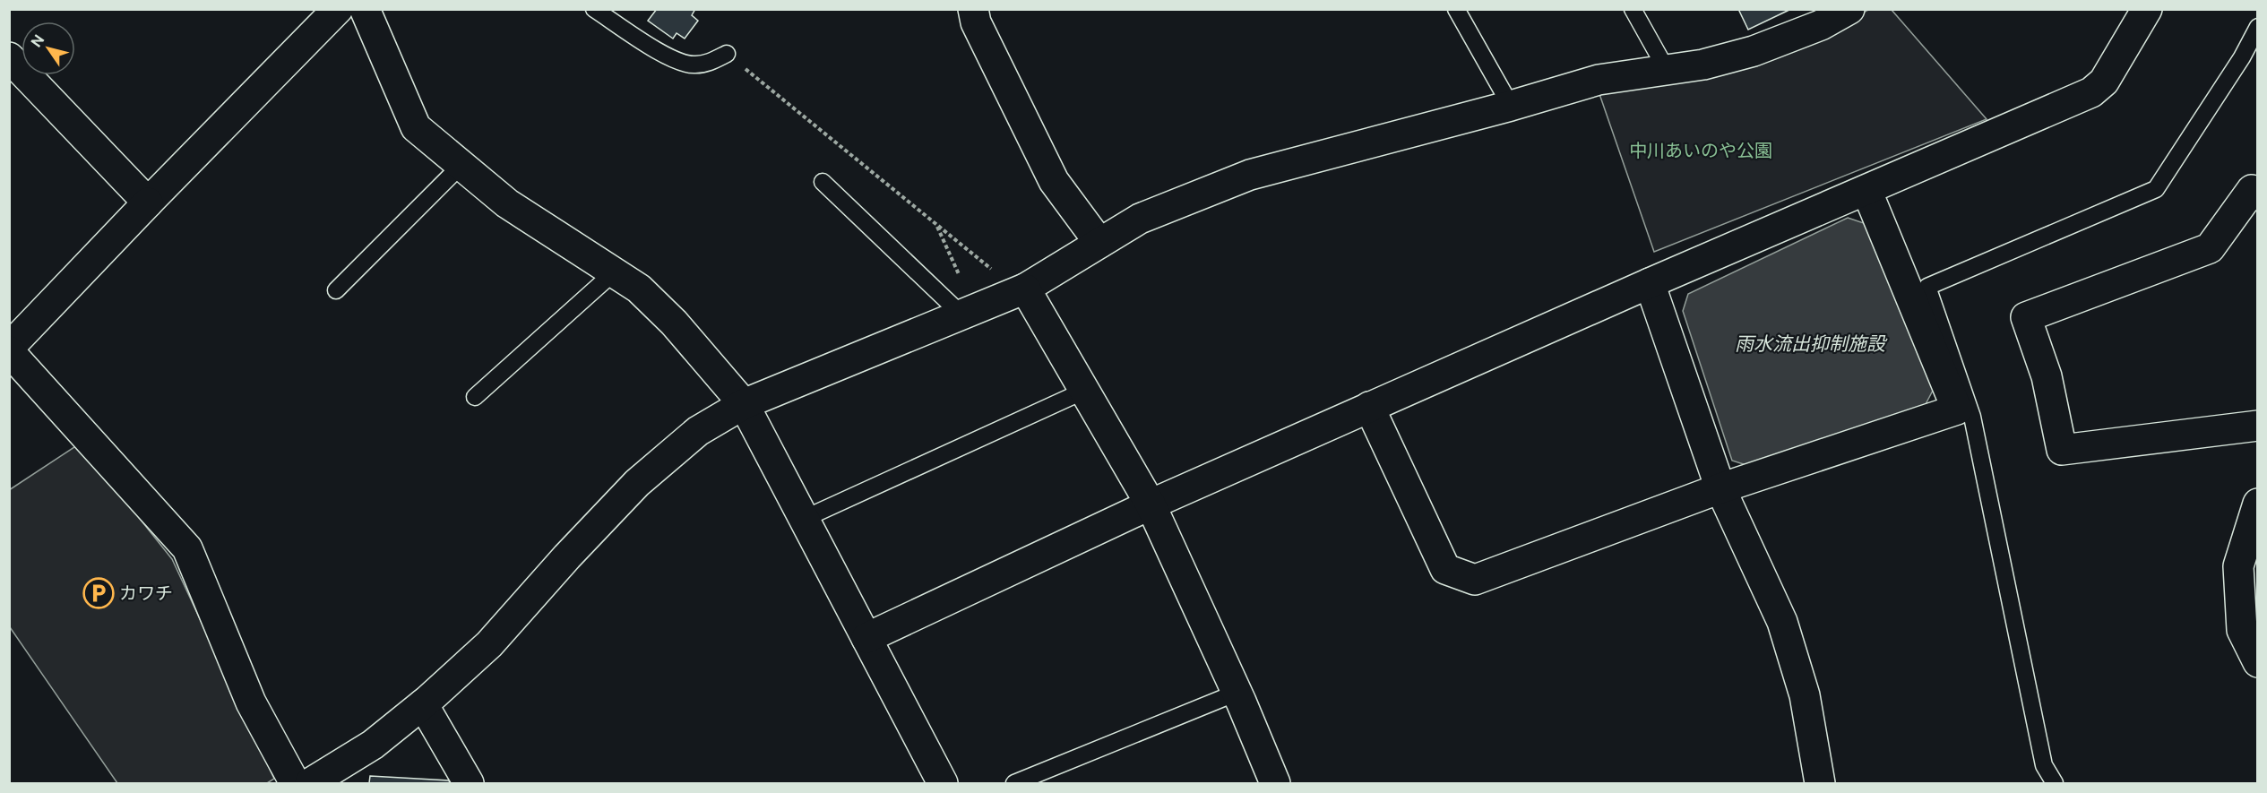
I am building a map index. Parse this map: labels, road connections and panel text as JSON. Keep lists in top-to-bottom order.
{
  "water": ["雨水流出抑制施設"],
  "parks": ["中川あいのや公園"],
  "places": {
    "parking": ["カワチ"]
  },
  "north": "top left"
}
